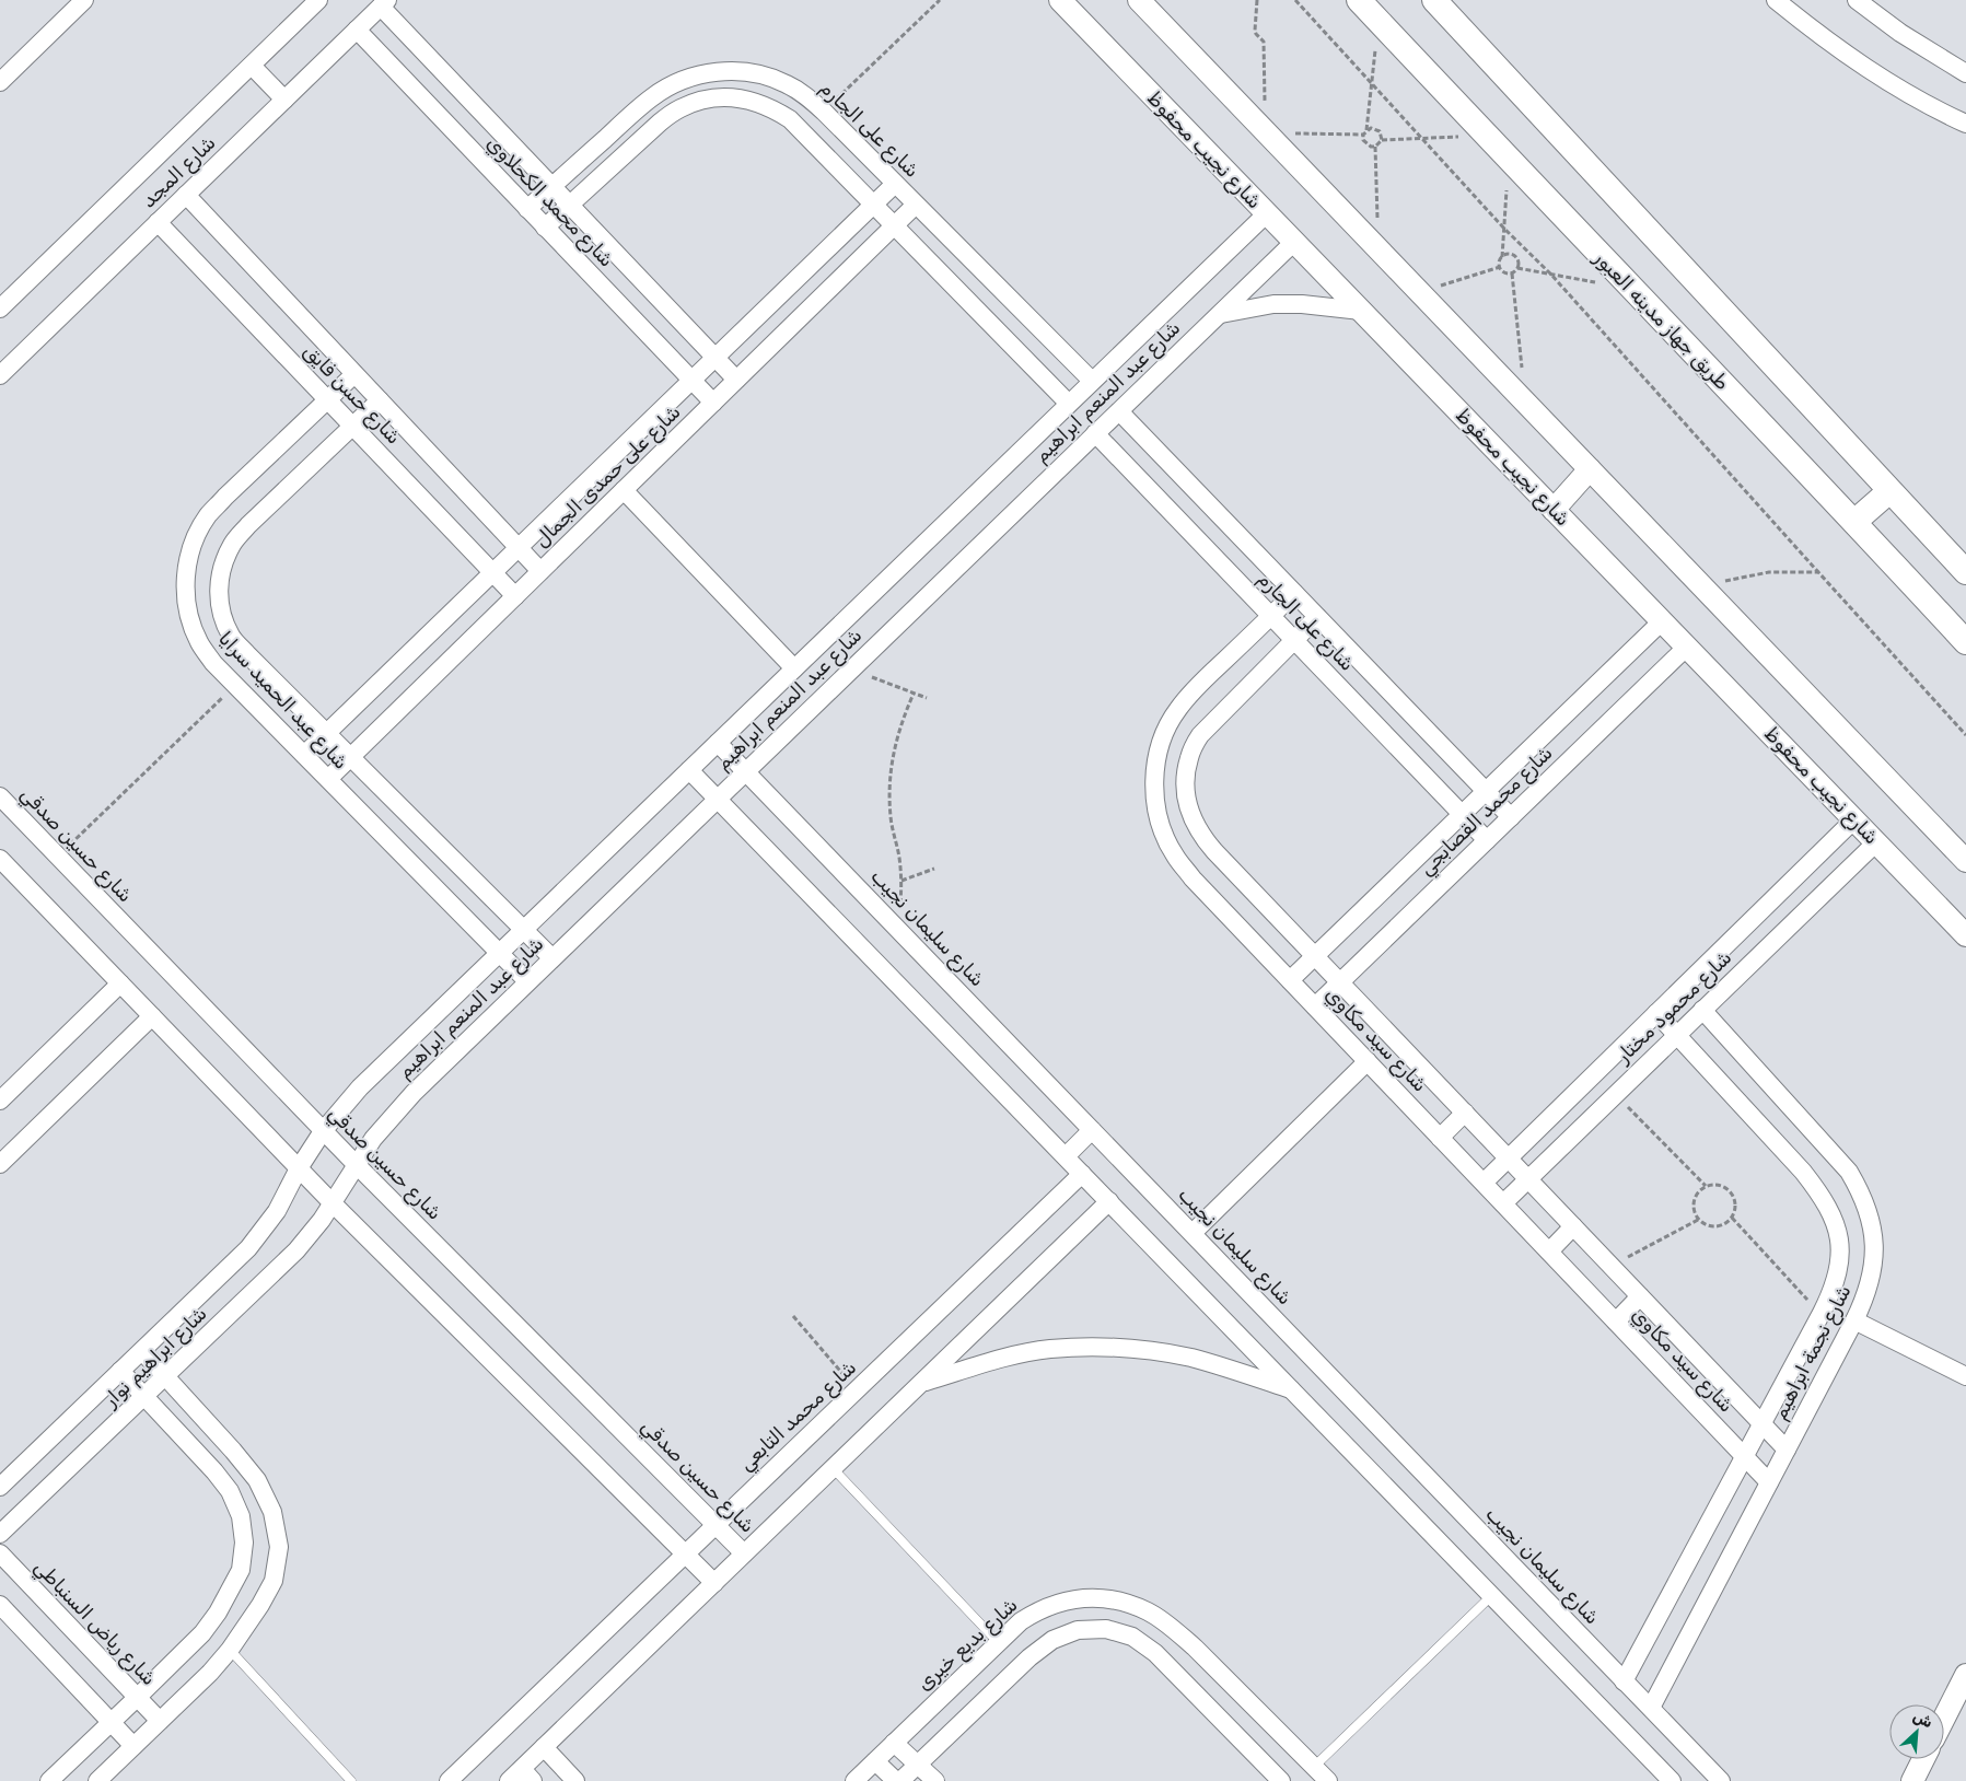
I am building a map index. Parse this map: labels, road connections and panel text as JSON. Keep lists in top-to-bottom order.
{
  "streets": {
    "main road": ["طريق جهاز مدينه العبور"],
    "street": [
      "شارع على الجارم",
      "شارع نجيب محفوظ",
      "شارع المجد",
      "شارع محمد الكحلاوي",
      "شارع عبد المنعم ابراهيم",
      "شارع حسن فايق",
      "شارع على حمدى الجمال",
      "شارع عبد الحميد سرايا",
      "شارع محمد القصابجي",
      "شارع حسين صدقي",
      "شارع سليمان نجيب",
      "شارع محمود مختار",
      "شارع سيد مكاوي",
      "شارع نجمة ابراهيم",
      "شارع ابراهيم نوار",
      "شارع محمد التابعي",
      "شارع رياض السنباطي",
      "شارع بديع خيرى"
    ]
  },
  "crossings": [
    ["شارع على الجارم", "شارع محمد الكحلاوي"],
    ["شارع على الجارم", "شارع عبد المنعم ابراهيم"],
    ["شارع على الجارم", "شارع على حمدى الجمال"],
    ["شارع على الجارم", "شارع محمد القصابجي"],
    ["شارع على الجارم", "شارع سيد مكاوي"],
    ["شارع نجيب محفوظ", "شارع عبد المنعم ابراهيم"],
    ["شارع نجيب محفوظ", "شارع محمد القصابجي"],
    ["شارع نجيب محفوظ", "شارع محمود مختار"],
    ["شارع المجد", "شارع محمد الكحلاوي"],
    ["شارع المجد", "شارع حسن فايق"],
    ["شارع محمد الكحلاوي", "شارع على حمدى الجمال"],
    ["شارع عبد المنعم ابراهيم", "شارع عبد الحميد سرايا"],
    ["شارع عبد المنعم ابراهيم", "شارع حسين صدقي"],
    ["شارع عبد المنعم ابراهيم", "شارع سليمان نجيب"],
    ["شارع عبد المنعم ابراهيم", "شارع ابراهيم نوار"],
    ["شارع حسن فايق", "شارع على حمدى الجمال"],
    ["شارع حسن فايق", "شارع عبد الحميد سرايا"],
    ["شارع على حمدى الجمال", "شارع عبد الحميد سرايا"],
    ["شارع محمد القصابجي", "شارع سيد مكاوي"],
    ["شارع حسين صدقي", "شارع محمد التابعي"],
    ["شارع سليمان نجيب", "شارع نجمة ابراهيم"],
    ["شارع محمود مختار", "شارع سيد مكاوي"],
    ["شارع محمود مختار", "شارع نجمة ابراهيم"],
    ["شارع سيد مكاوي", "شارع نجمة ابراهيم"]
  ],
  "north": "top right"
}
